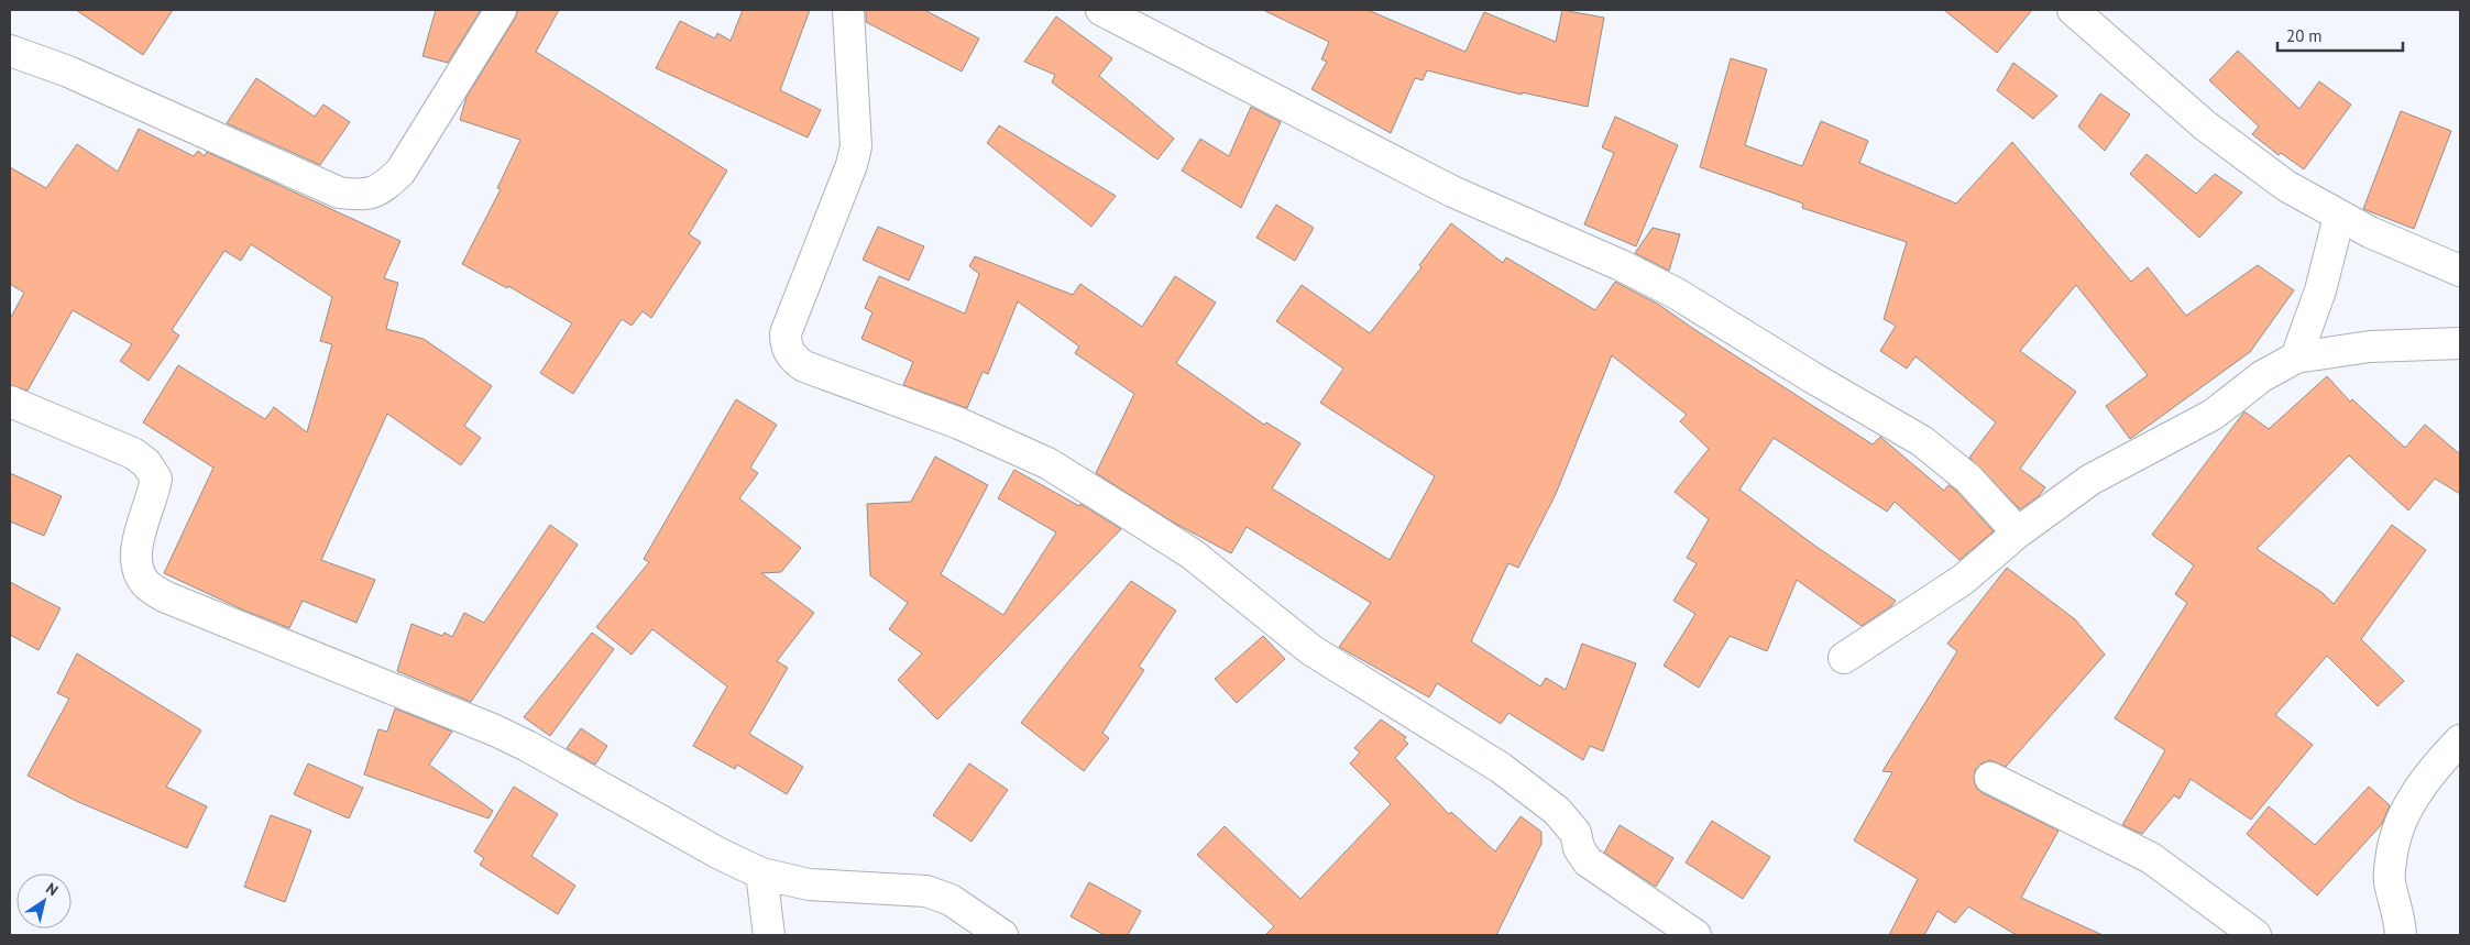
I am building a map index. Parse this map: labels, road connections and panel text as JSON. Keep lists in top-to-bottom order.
{
  "scale_bar": "20 m",
  "north": "top right"
}
